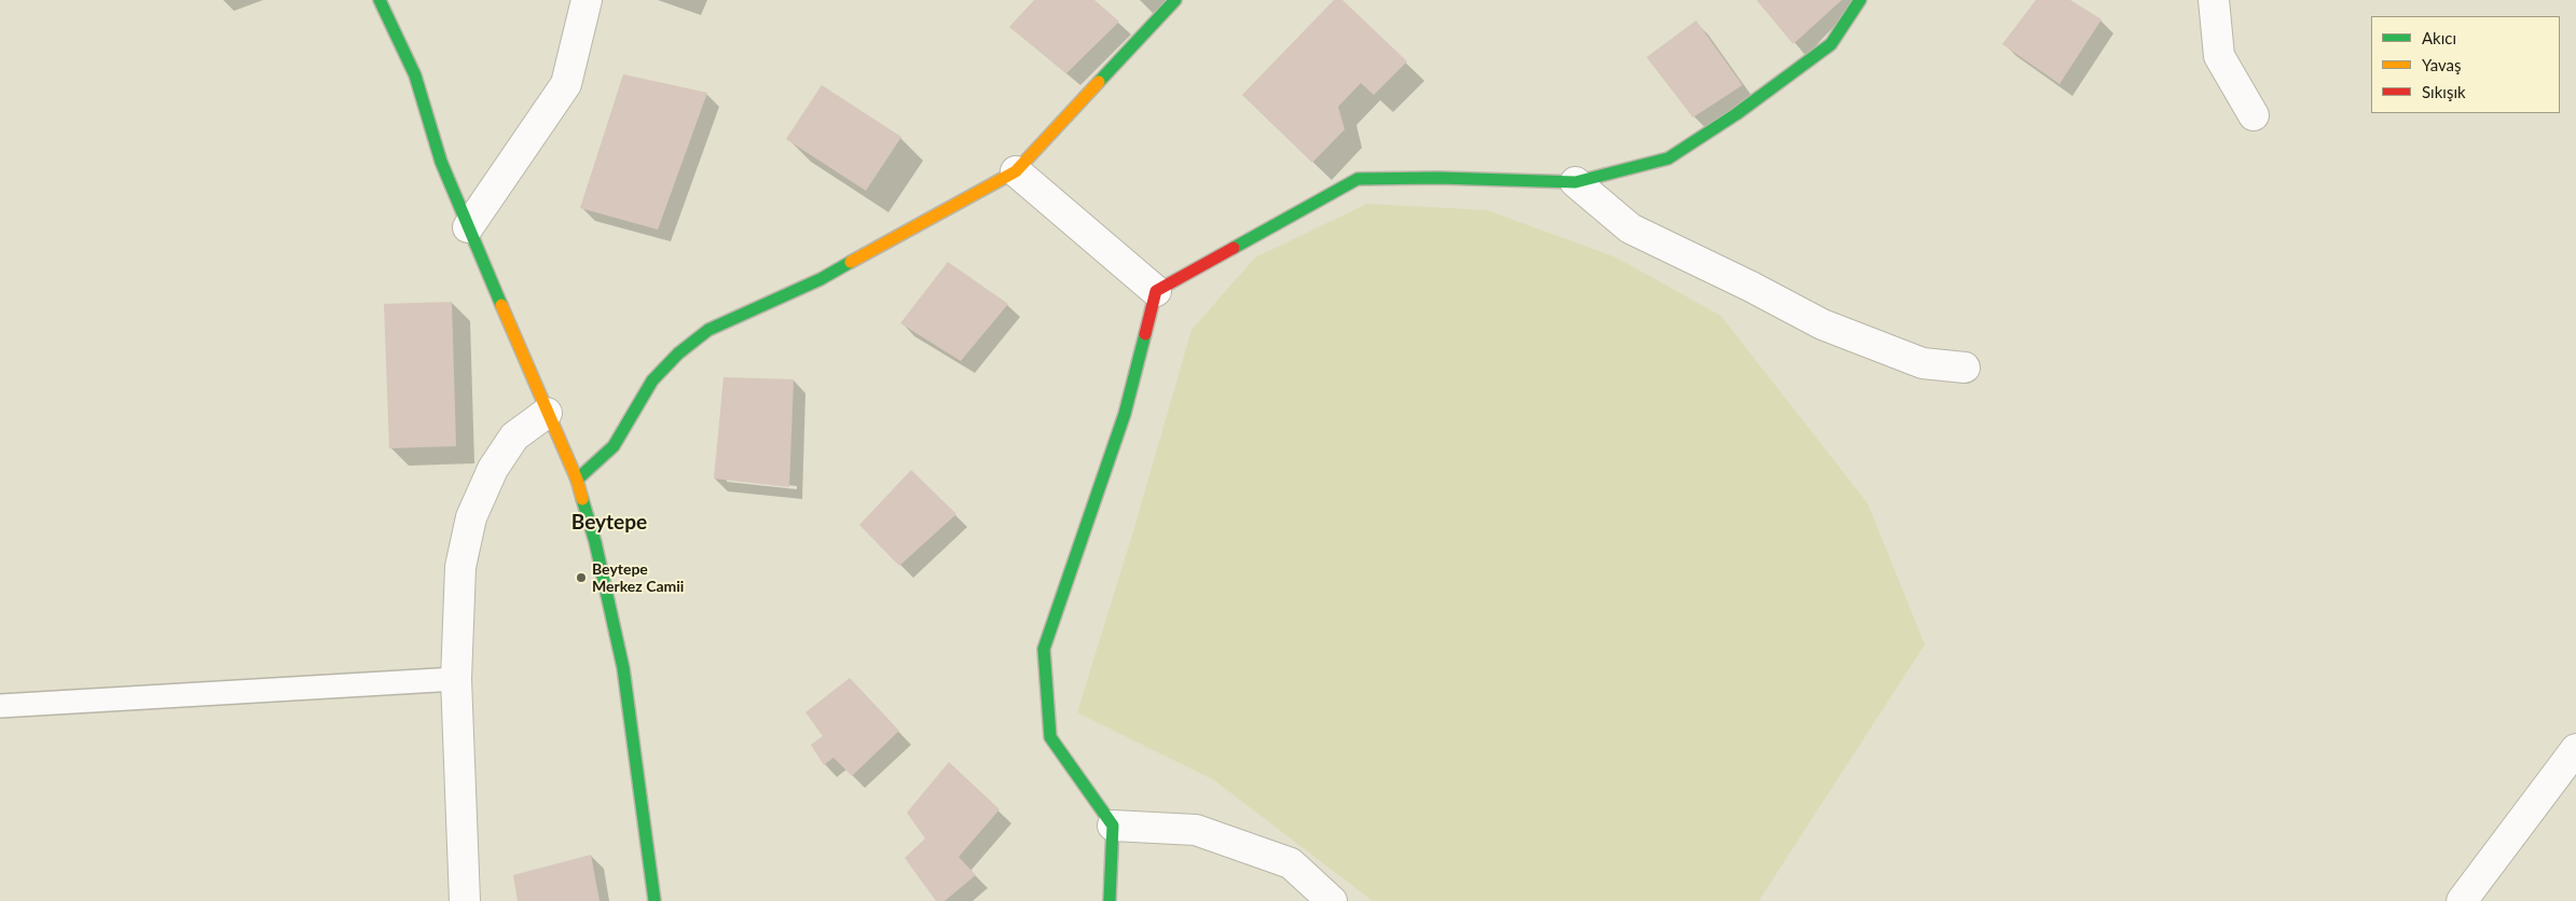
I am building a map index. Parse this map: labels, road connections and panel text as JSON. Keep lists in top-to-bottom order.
{
  "districts": ["Beytepe"],
  "places": ["Beytepe Merkez Camii"],
  "legend": ["Akıcı", "Yavaş", "Sıkışık"]
}
